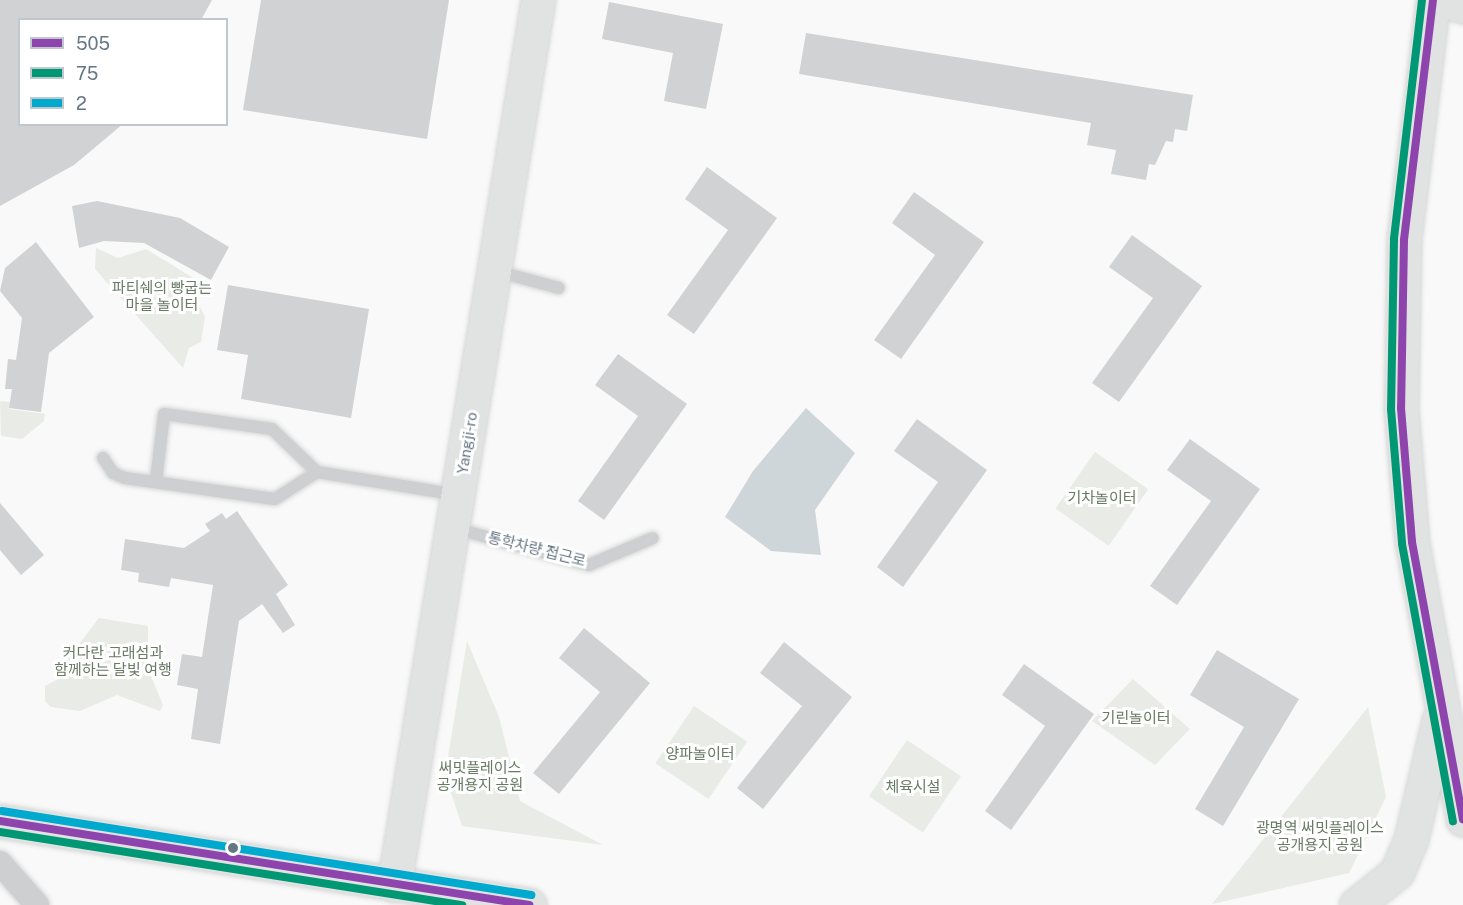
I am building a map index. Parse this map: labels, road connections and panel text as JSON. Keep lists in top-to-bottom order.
{
  "streets": {
    "main road": ["Yangji-ro"],
    "lane": ["통학차량 접근로"]
  },
  "crossings": [
    ["Yangji-ro", "통학차량 접근로"]
  ],
  "parks": [
    "파티쉐의 빵굽는 마을 놀이터",
    "기차놀이터",
    "커다란 고래섬과 함께하는 달빛 여행",
    "기린놀이터",
    "양파놀이터",
    "써밋플레이스 공개용지 공원",
    "체육시설",
    "광명역 써밋플레이스 공개용지 공원"
  ],
  "lines": ["transit line 505", "transit line 75", "transit line 2"],
  "legend": ["505", "75", "2"]
}
